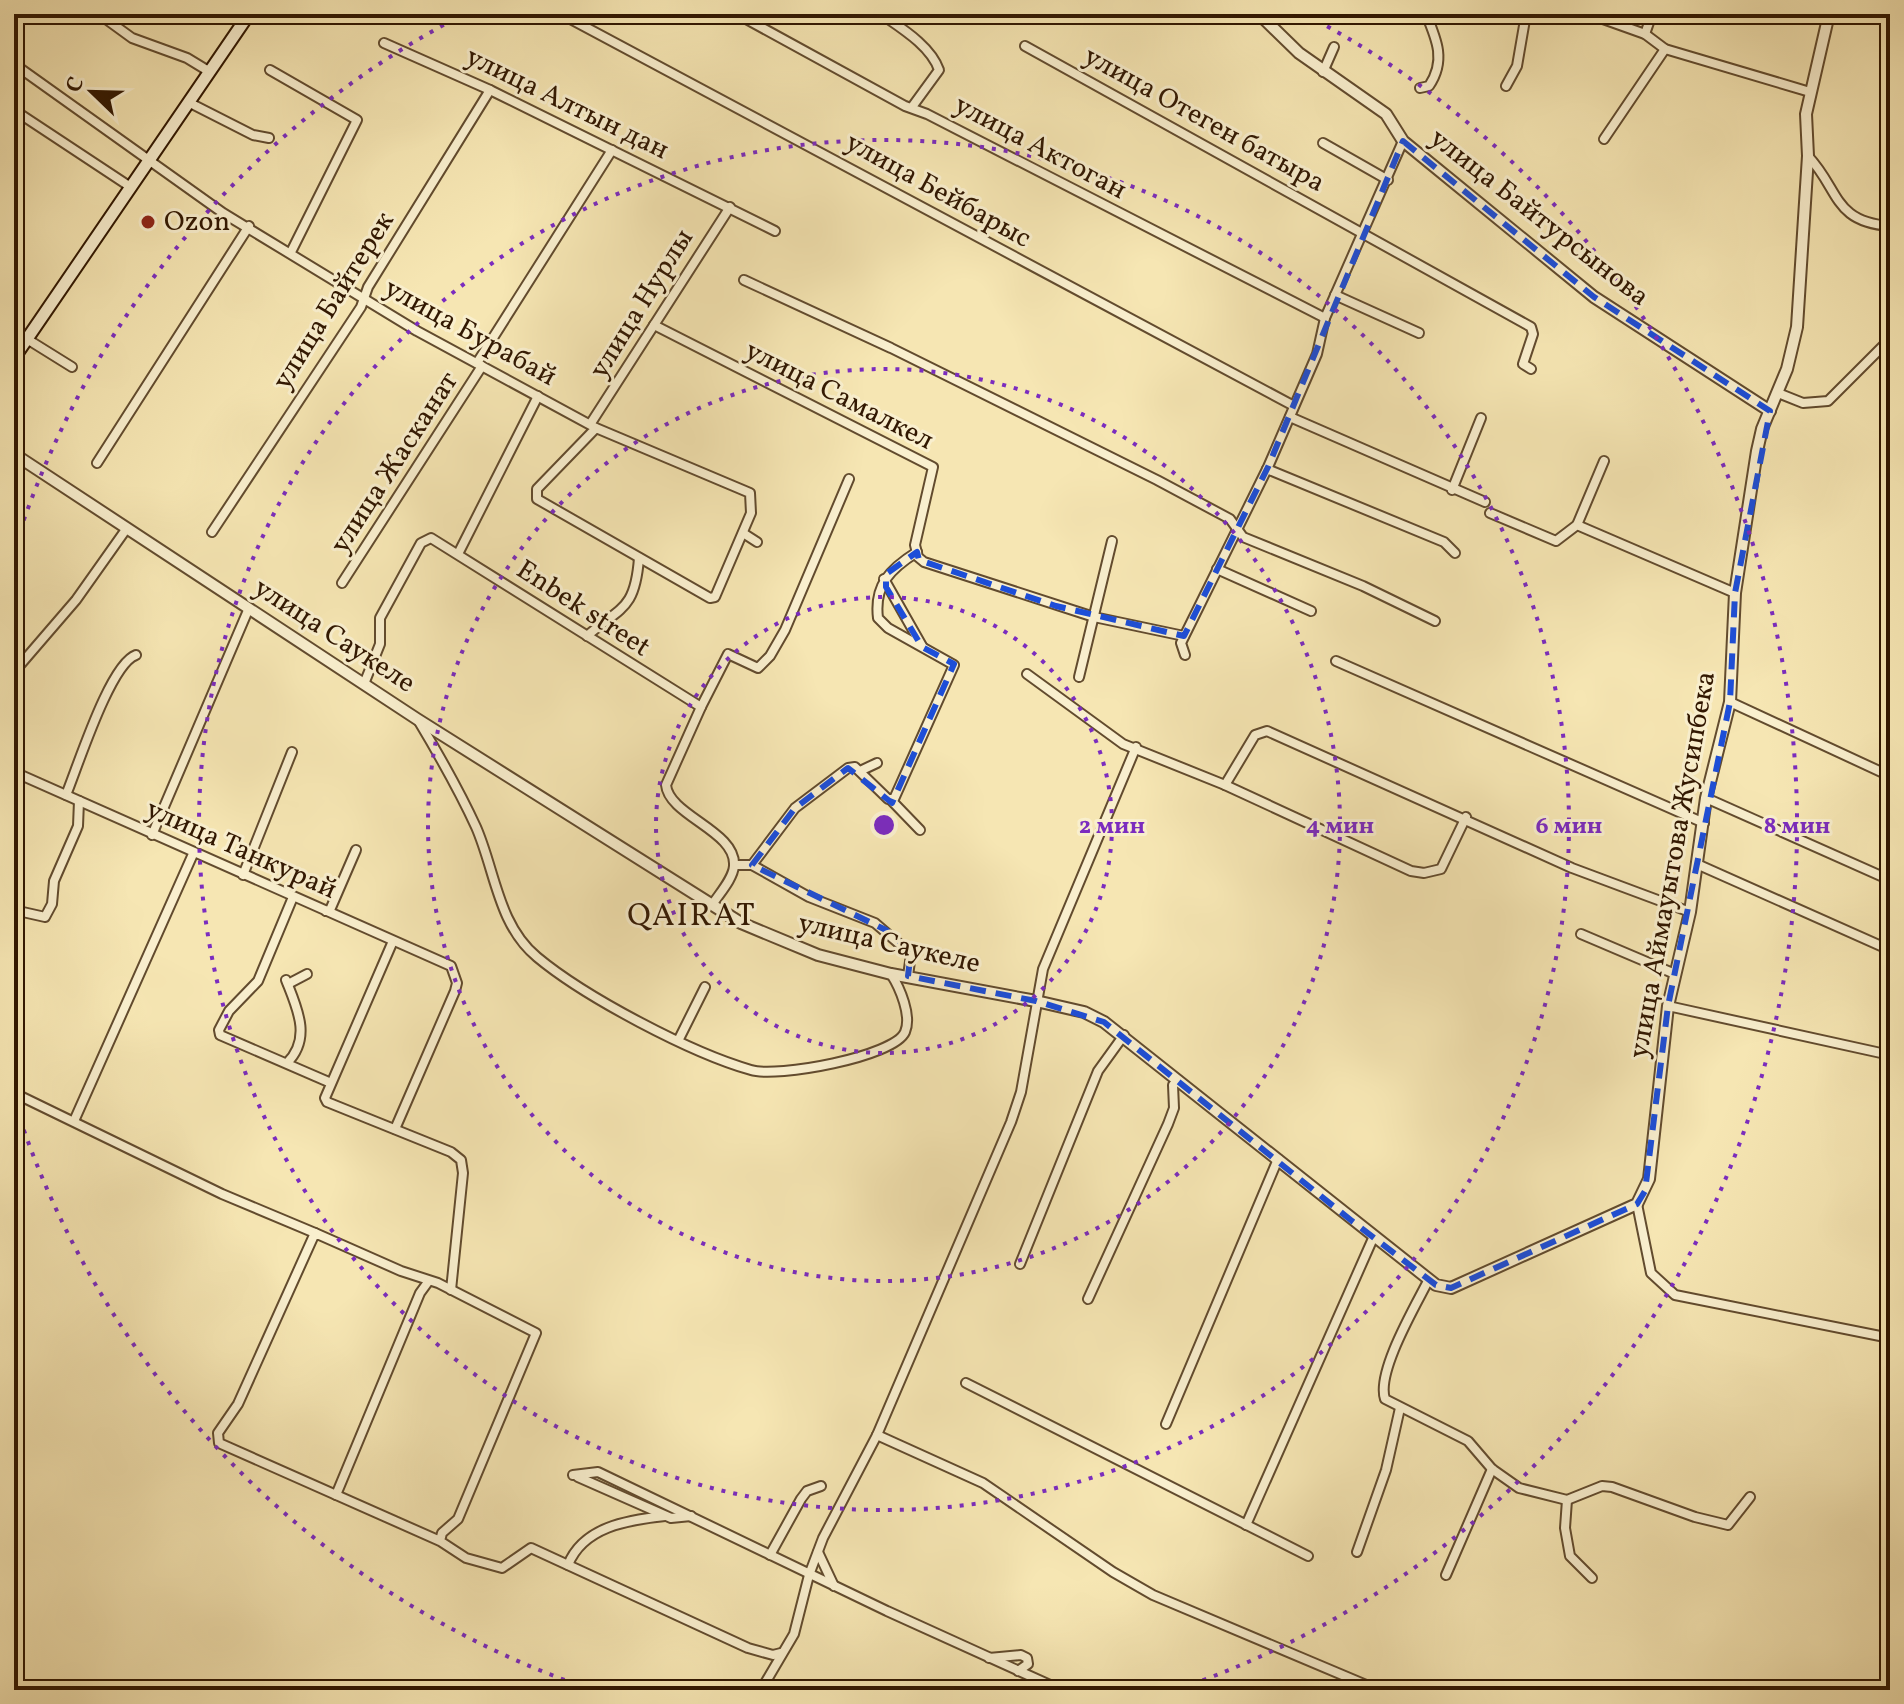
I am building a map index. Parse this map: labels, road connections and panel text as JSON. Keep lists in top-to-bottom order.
{
  "streets": {
    "street": [
      "улица Алтын дан",
      "улица Отеген батыра",
      "улица Актоган",
      "улица Бейбарыс",
      "улица Байтурсынова",
      "улица Байтерек",
      "улица Нурлы",
      "улица Бурабай",
      "улица Самалкел",
      "улица Жасканат",
      "Enbek street",
      "улица Саукеле",
      "улица Танкурай",
      "улица Аймауытова Жусипбека"
    ]
  },
  "crossings": [
    ["улица Алтын дан", "улица Байтерек"],
    ["улица Алтын дан", "улица Нурлы"],
    ["улица Алтын дан", "улица Жасканат"],
    ["улица Байтурсынова", "улица Аймауытова Жусипбека"],
    ["улица Байтерек", "улица Бурабай"],
    ["улица Нурлы", "улица Бурабай"],
    ["улица Нурлы", "улица Самалкел"],
    ["улица Бурабай", "улица Жасканат"],
    ["Enbek street", "улица Саукеле"]
  ],
  "districts": ["QAIRAT"],
  "places": ["Ozon"],
  "north": "top left",
  "rings": [
    "2 мин",
    "4 мин",
    "6 мин",
    "8 мин"
  ]
}
